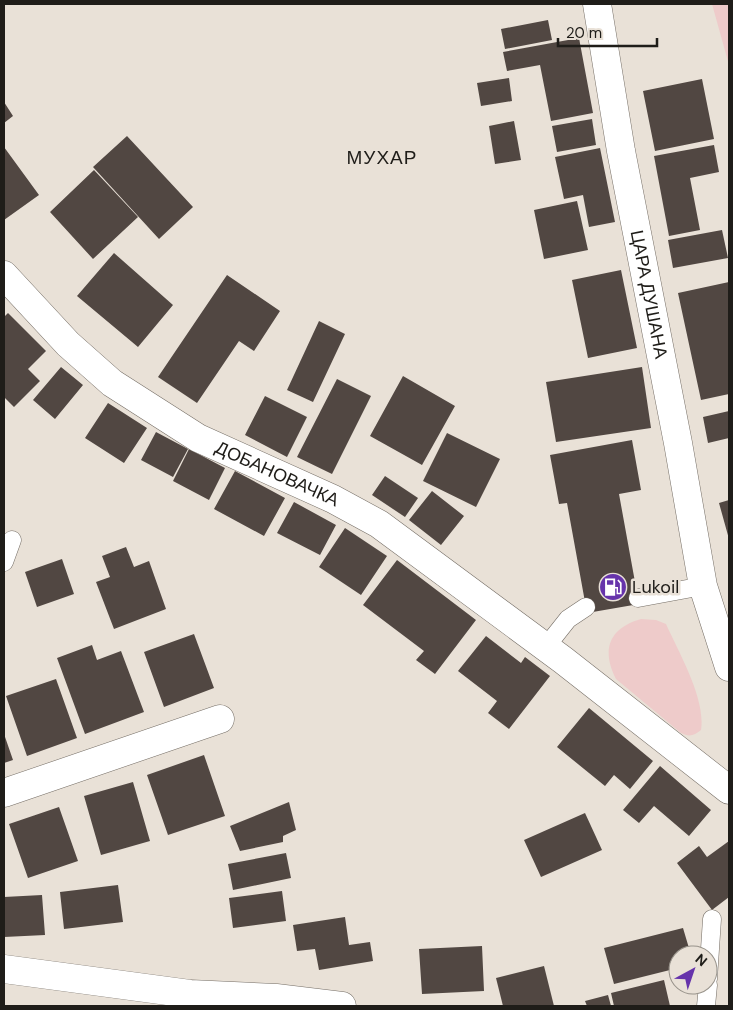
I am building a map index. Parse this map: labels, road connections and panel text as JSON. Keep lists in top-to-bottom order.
{
  "streets": {
    "street": ["ЦАРА ДУШАНА", "ДОБАНОВАЧКА"]
  },
  "districts": ["МУХАР"],
  "places": {
    "fuel station": ["Lukoil"]
  },
  "scale_bar": "20 m",
  "north": "top right"
}
